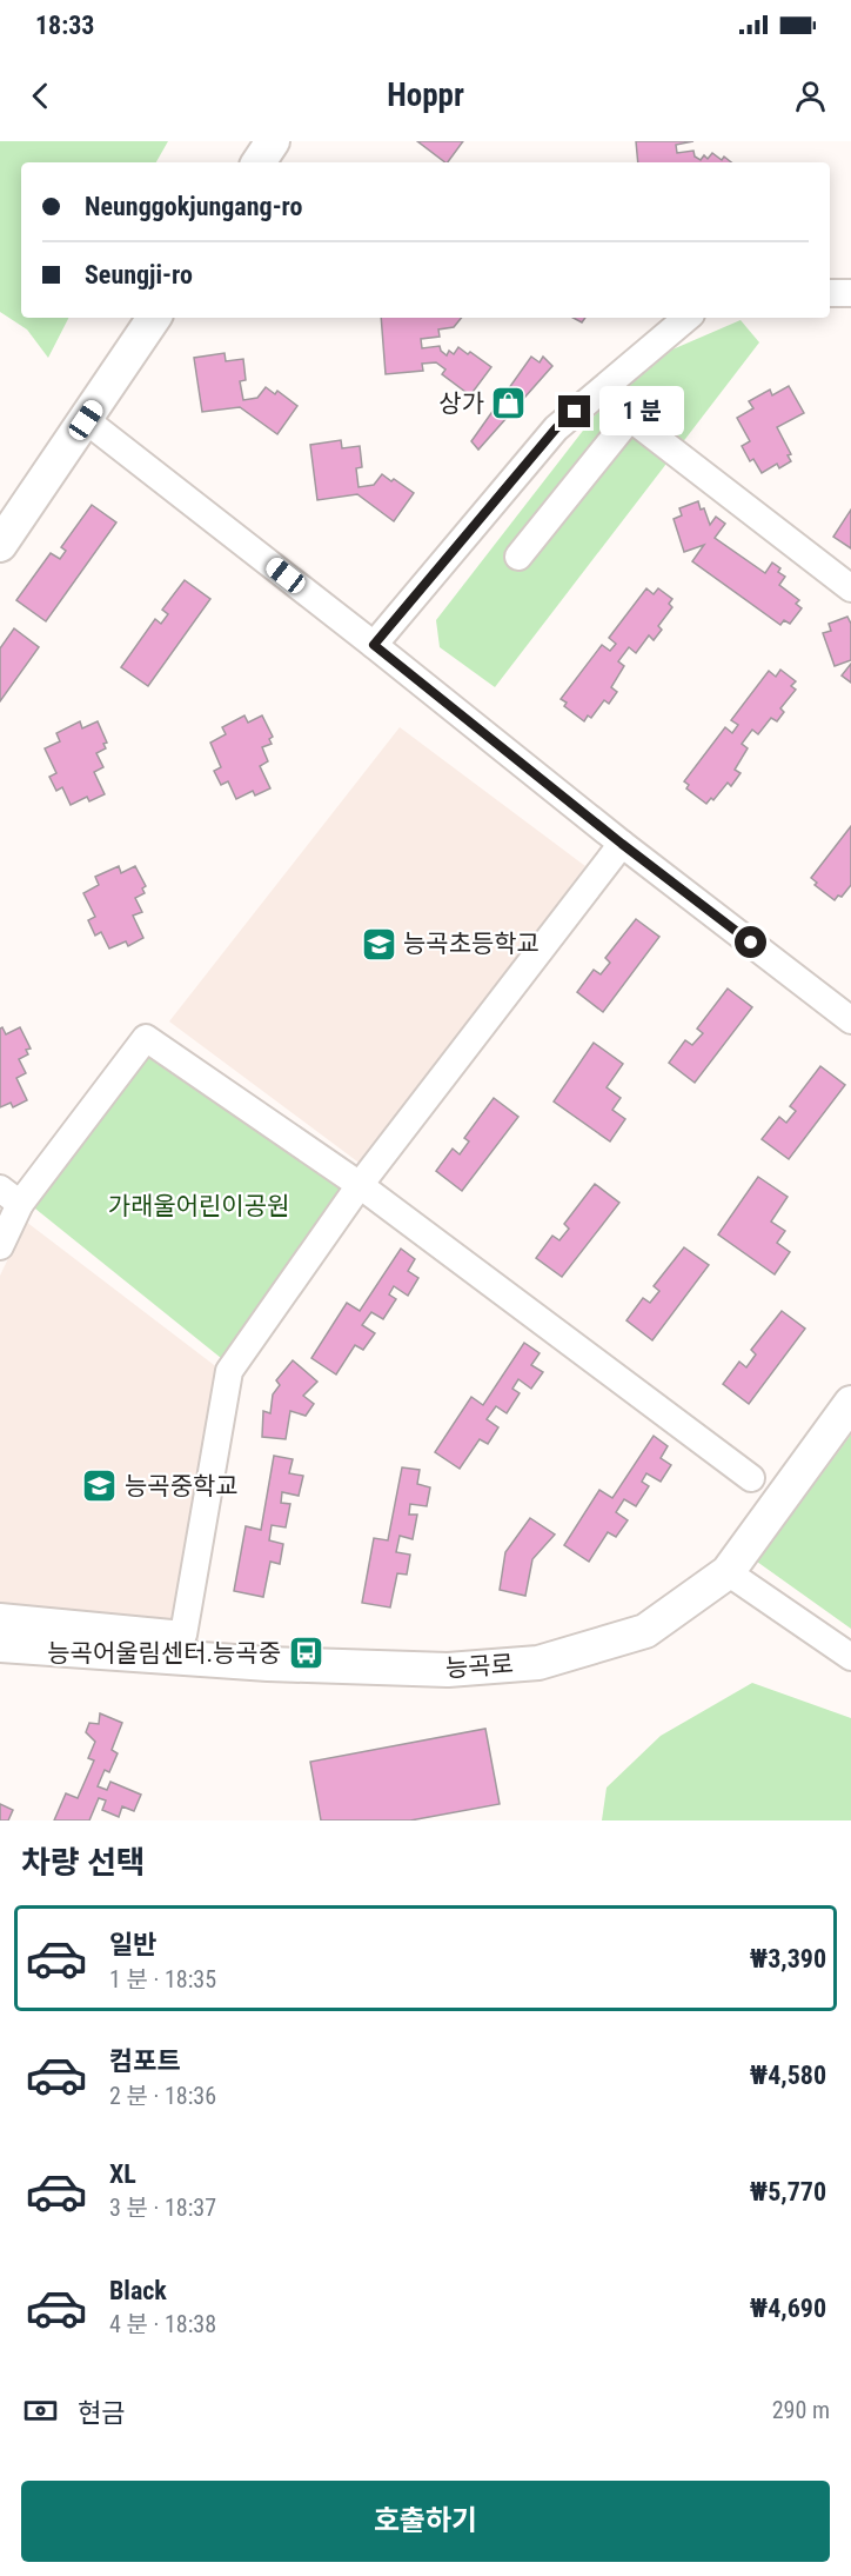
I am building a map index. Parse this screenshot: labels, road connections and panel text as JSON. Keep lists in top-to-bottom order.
{
  "streets": {
    "main road": ["능곡로"]
  },
  "parks": ["가래울어린이공원"],
  "places": {
    "shop": ["상가"],
    "school or university": ["능곡초등학교", "능곡중학교"],
    "bus stop": ["능곡어울림센터.능곡중"]
  },
  "page": {
    "status": "18:33",
    "header": "Hoppr",
    "banner": ["Neunggokjungang-ro", "Seungji-ro"],
    "bubble": "1 분",
    "heading": "차량 선택",
    "list": [
      {
        "name": "일반",
        "note": "1 분 · 18:35",
        "value": "₩3,390"
      },
      {
        "name": "컴포트",
        "note": "2 분 · 18:36",
        "value": "₩4,580"
      },
      {
        "name": "XL",
        "note": "3 분 · 18:37",
        "value": "₩5,770"
      },
      {
        "name": "Black",
        "note": "4 분 · 18:38",
        "value": "₩4,690"
      }
    ],
    "pay": ["현금", "290 m"],
    "buttons": "호출하기"
  }
}
